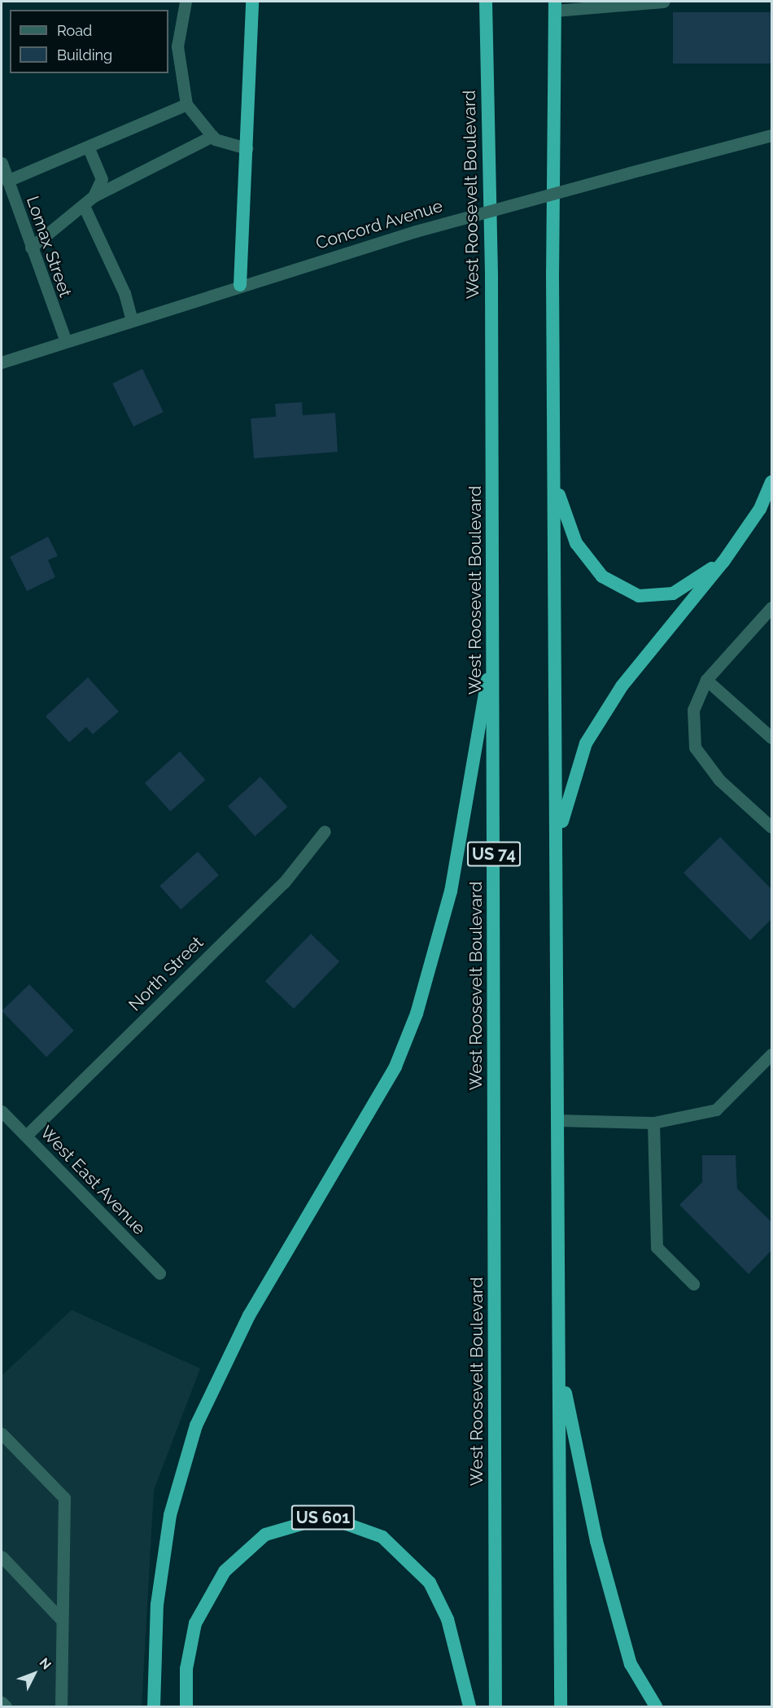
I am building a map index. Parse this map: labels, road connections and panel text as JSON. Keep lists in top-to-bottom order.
{
  "streets": {
    "highway": ["West Roosevelt Boulevard", "US 74", "US 601"],
    "street": [
      "Concord Avenue",
      "Lomax Street",
      "North Street",
      "West East Avenue"
    ]
  },
  "crossings": [
    ["Concord Avenue", "Lomax Street"],
    ["North Street", "West East Avenue"]
  ],
  "legend": ["Road", "Building"],
  "north": "top right"
}
